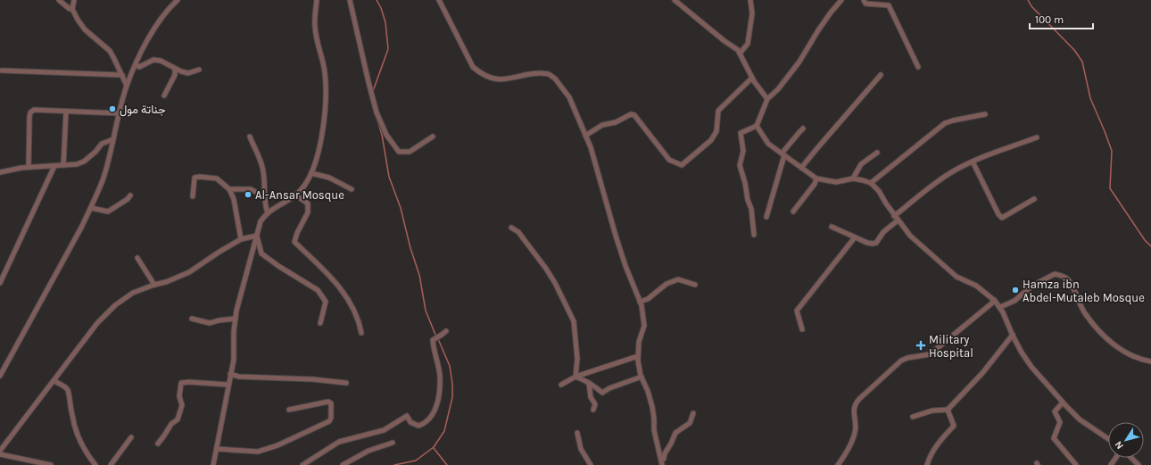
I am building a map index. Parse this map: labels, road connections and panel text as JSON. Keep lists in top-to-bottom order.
{
  "places": {
    "other": ["جناتة مول", "Al-Ansar Mosque", "Hamza ibn Abdel-Mutaleb Mosque"],
    "health": ["Military Hospital"]
  },
  "scale_bar": "100 m",
  "north": "bottom left"
}
